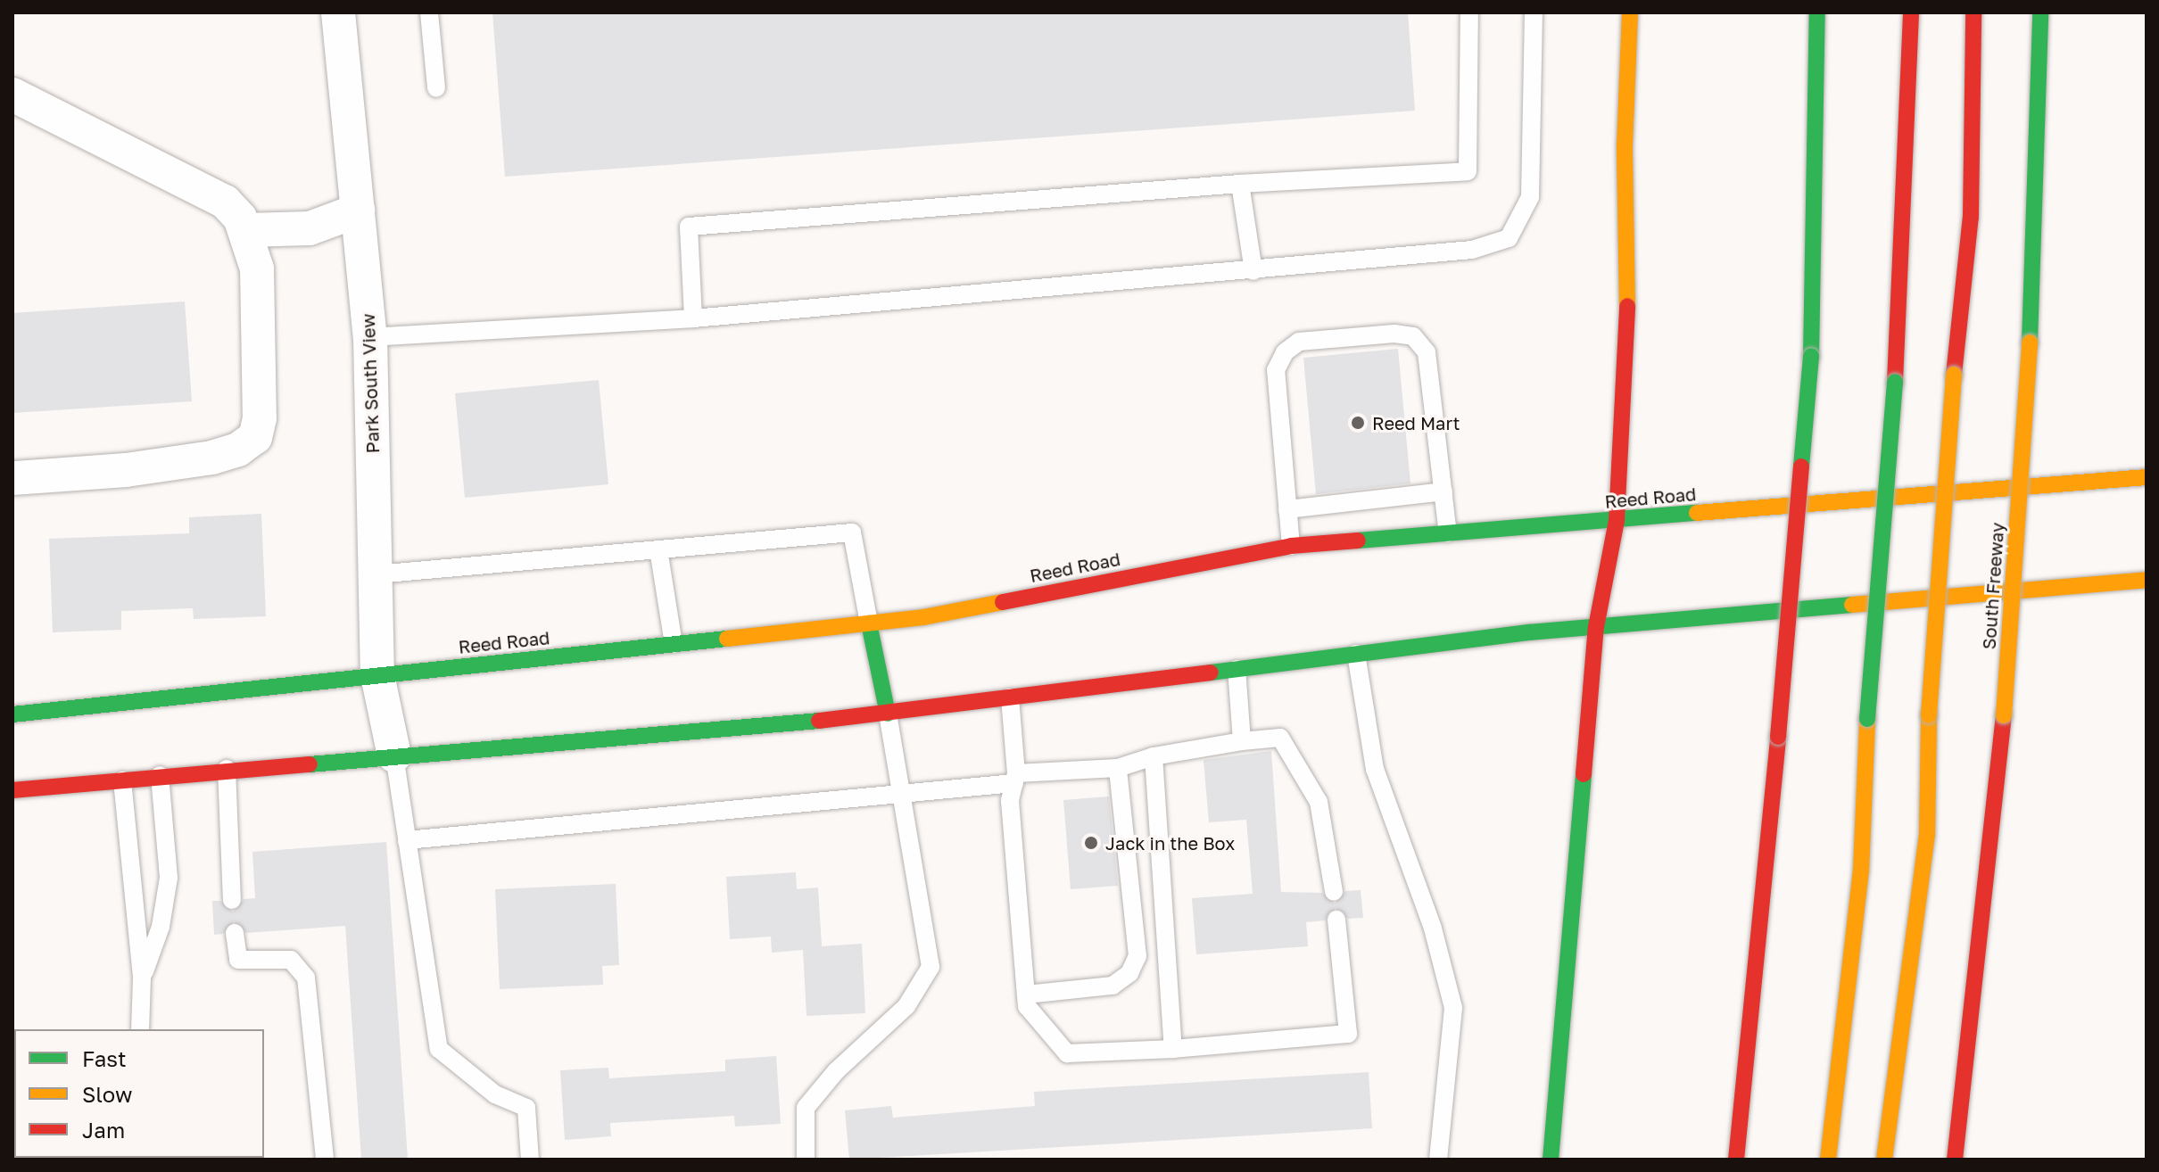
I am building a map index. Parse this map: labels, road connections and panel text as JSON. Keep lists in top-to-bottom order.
{
  "streets": {
    "main road": ["Reed Road", "South Freeway"],
    "street": ["Park South View"]
  },
  "crossings": [
    ["Park South View", "Reed Road"]
  ],
  "places": ["Reed Mart", "Jack in the Box"],
  "legend": ["Fast", "Slow", "Jam"]
}
